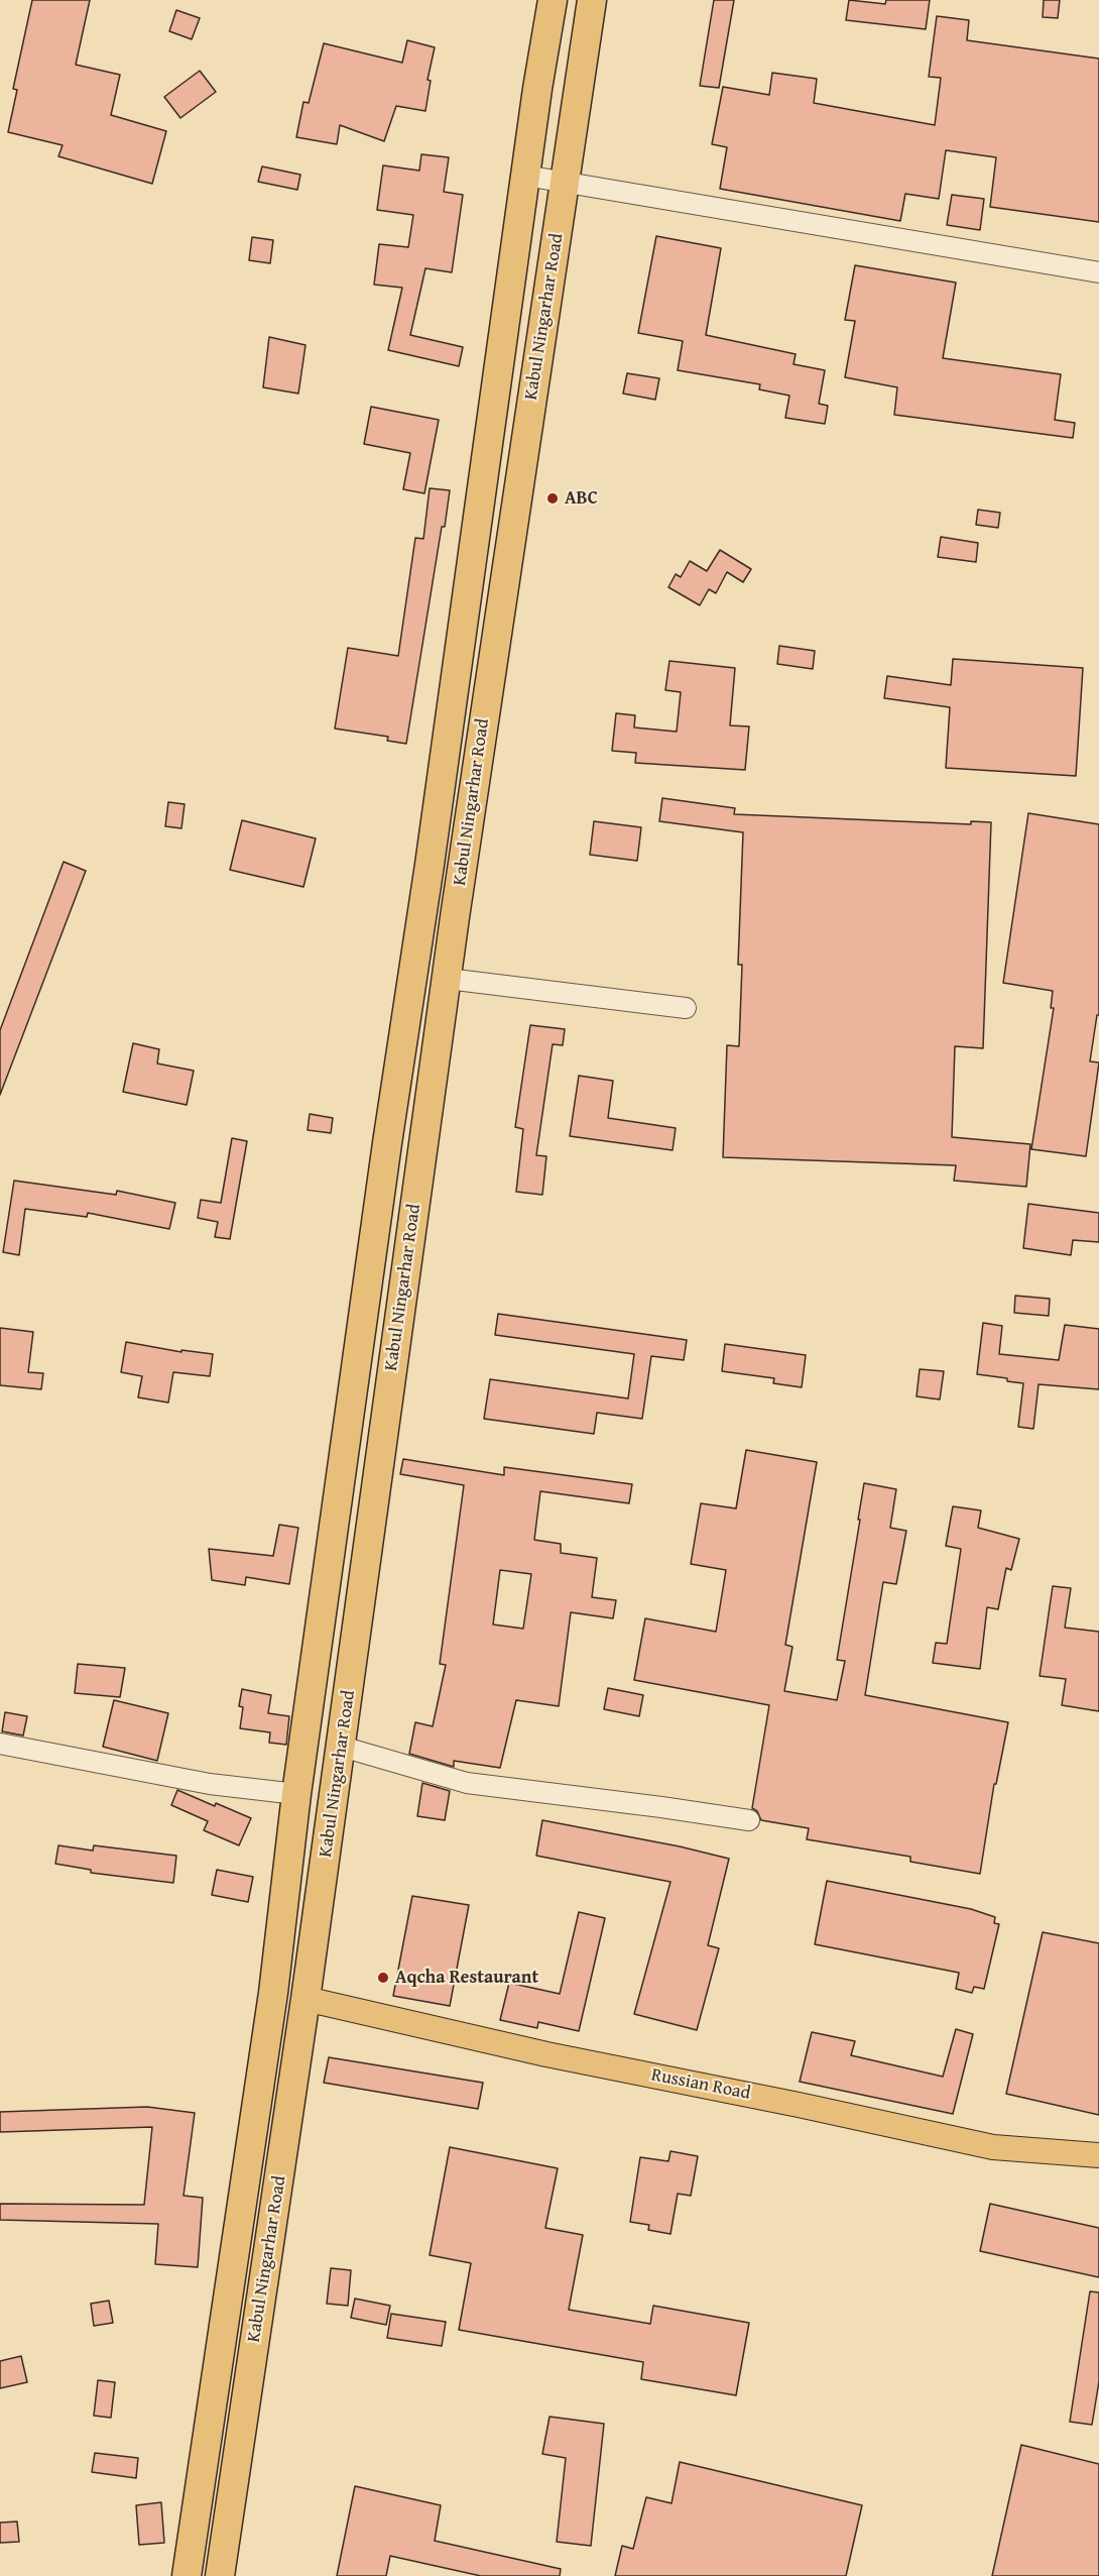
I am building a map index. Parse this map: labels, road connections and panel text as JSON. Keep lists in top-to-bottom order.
{
  "streets": {
    "highway": ["Kabul Ningarhar Road"],
    "main road": ["Russian Road"]
  },
  "crossings": [
    ["Kabul Ningarhar Road", "Russian Road"]
  ],
  "places": ["ABC", "Aqcha Restaurant"]
}
